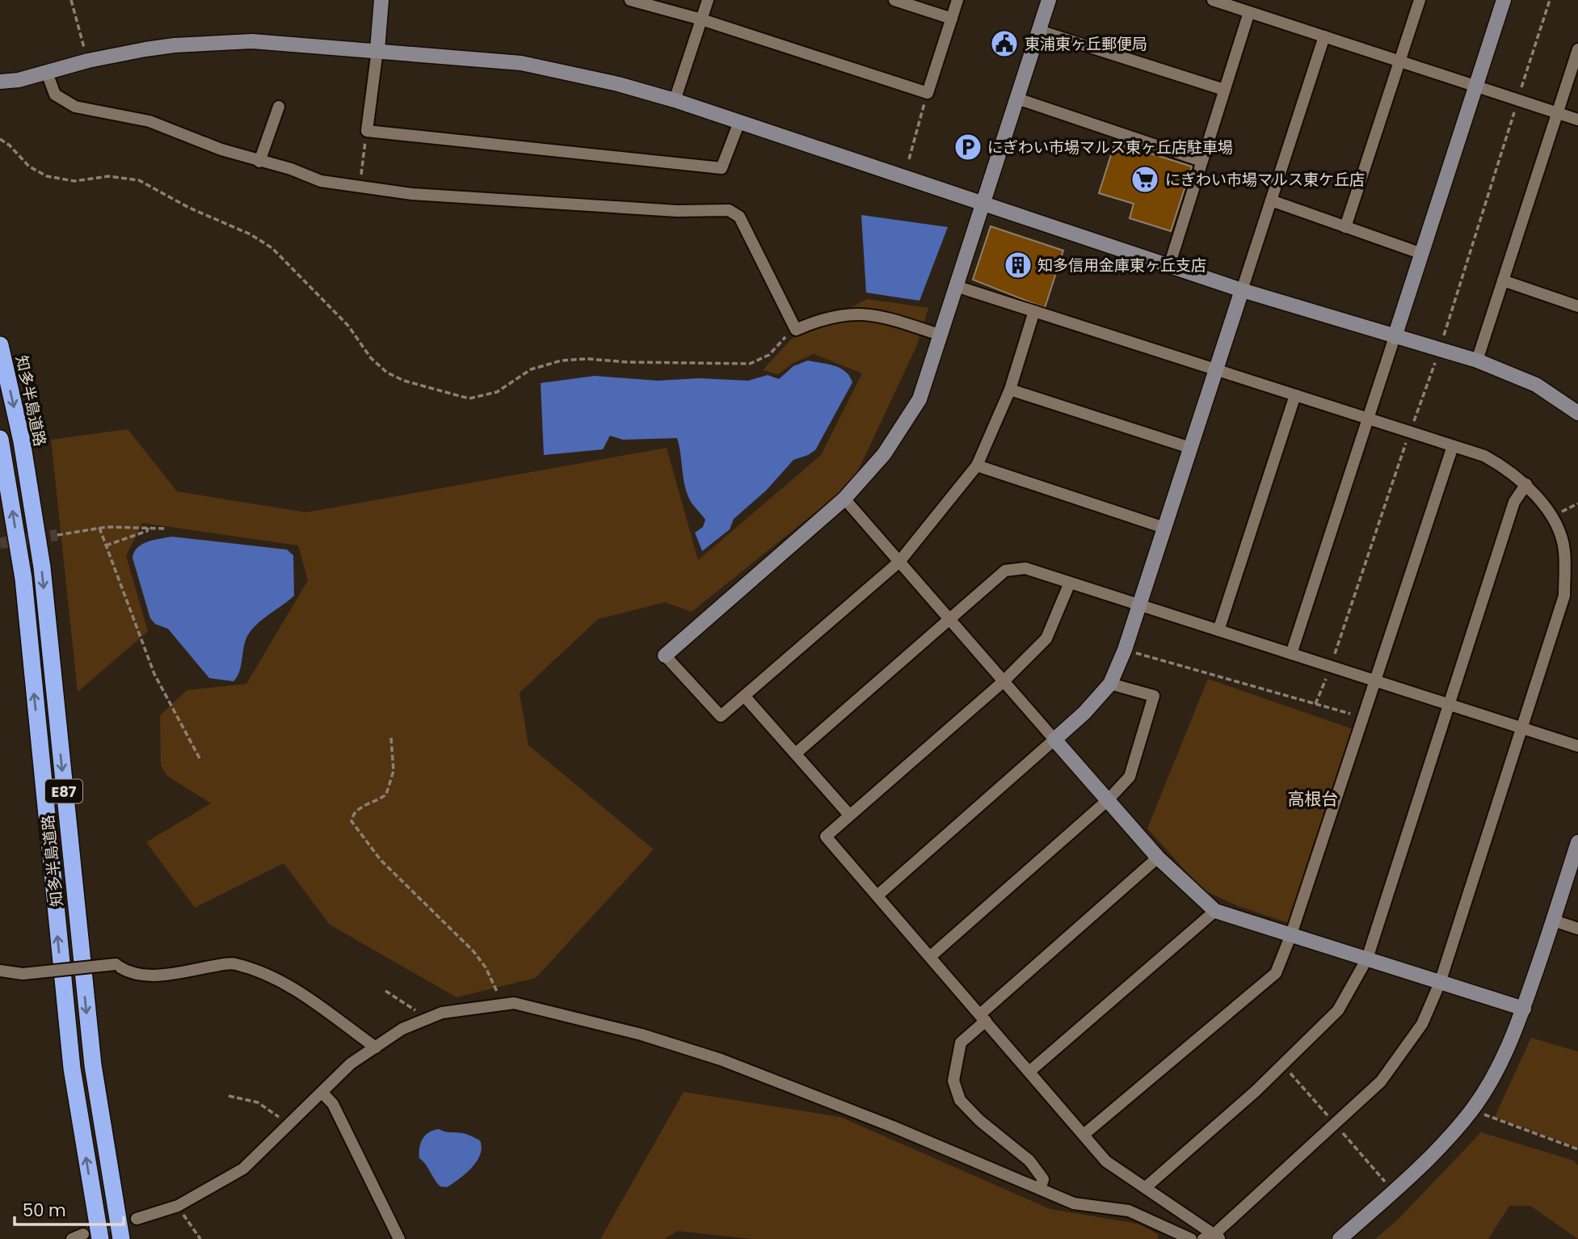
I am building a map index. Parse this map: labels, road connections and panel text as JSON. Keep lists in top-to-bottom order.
{
  "streets": {
    "highway": ["知多半島道路", "E87"]
  },
  "districts": ["高根台"],
  "places": {
    "public building": ["東浦東ヶ丘郵便局"],
    "parking": ["にぎわい市場マルス東ヶ丘店駐車場"],
    "supermarket": ["にぎわい市場マルス東ケ丘店"],
    "building": ["知多信用金庫東ヶ丘支店"]
  },
  "scale_bar": "50 m"
}
